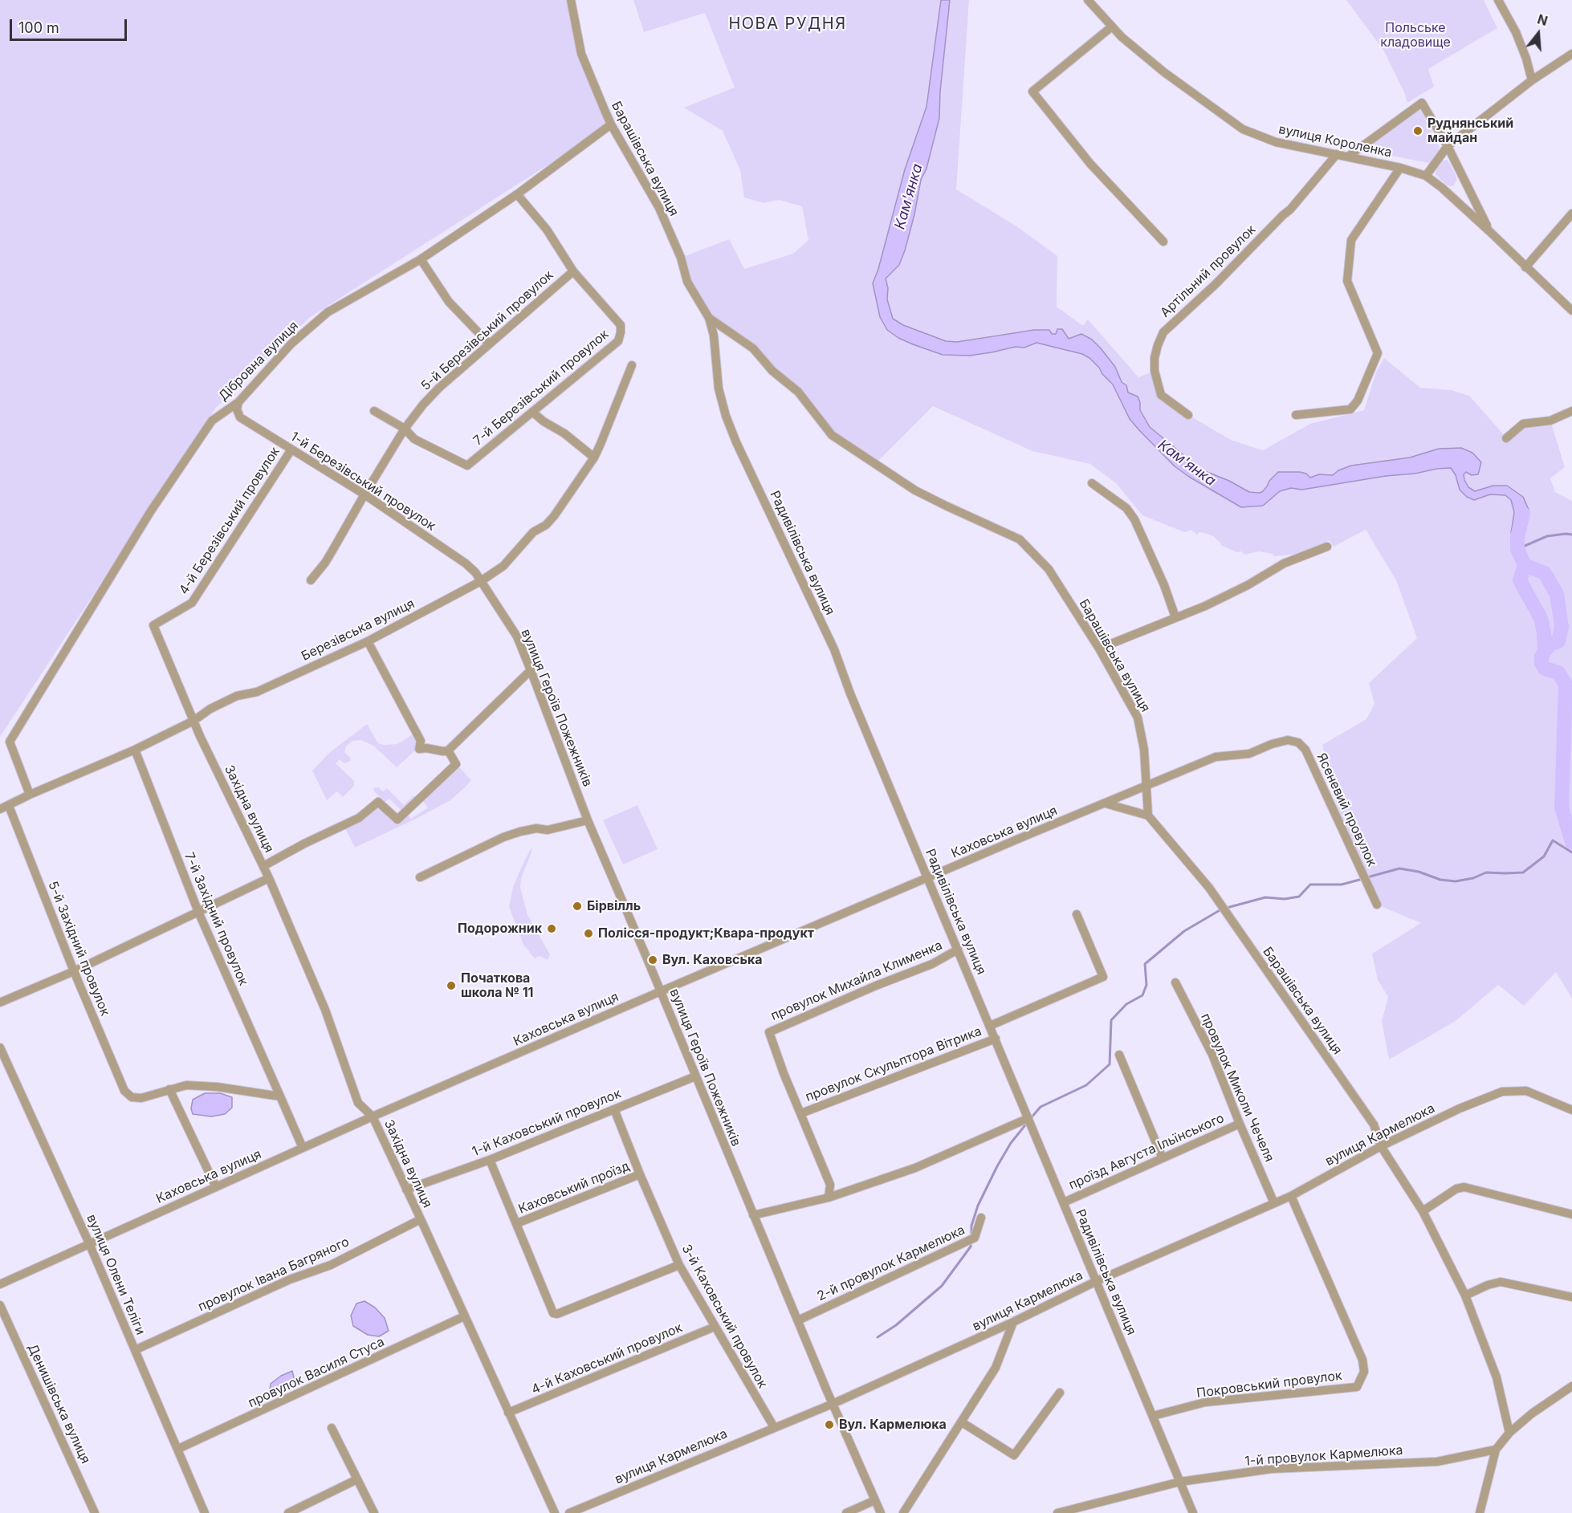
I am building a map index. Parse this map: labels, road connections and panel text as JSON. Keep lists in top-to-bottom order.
{
  "streets": {
    "street": [
      "вулиця Короленка",
      "Барашівська вулиця",
      "Артільний провулок",
      "5-й Березівський провулок",
      "Дібровна вулиця",
      "7-й Березівський провулок",
      "1-й Березівський провулок",
      "4-й Березівський провулок",
      "Радивілівська вулиця",
      "Березівська вулиця",
      "вулиця Героїв Пожежників",
      "Західна вулиця",
      "Ясеневий провулок",
      "Каховська вулиця",
      "7-й Західний провулок",
      "5-й Західний провулок",
      "провулок Михайла Клименка",
      "провулок Скульптора Вітрика",
      "провулок Миколи Чечеля",
      "1-й Каховський провулок",
      "вулиця Кармелюка",
      "проїзд Августа Ільїнського",
      "Каховський проїзд",
      "2-й провулок Кармелюка",
      "вулиця Олени Теліги",
      "провулок Івана Багряного",
      "3-й Каховський провулок",
      "4-й Каховський провулок",
      "провулок Василя Стуса",
      "Покровський провулок",
      "Денишівська вулиця",
      "1-й провулок Кармелюка"
    ]
  },
  "crossings": [
    ["вулиця Короленка", "Артільний провулок"],
    ["Барашівська вулиця", "Дібровна вулиця"],
    ["Барашівська вулиця", "Радивілівська вулиця"],
    ["Барашівська вулиця", "Ясеневий провулок"],
    ["Барашівська вулиця", "Каховська вулиця"],
    ["Барашівська вулиця", "вулиця Кармелюка"],
    ["5-й Березівський провулок", "7-й Березівський провулок"],
    ["5-й Березівський провулок", "1-й Березівський провулок"],
    ["Дібровна вулиця", "7-й Березівський провулок"],
    ["Дібровна вулиця", "1-й Березівський провулок"],
    ["Дібровна вулиця", "Березівська вулиця"],
    ["1-й Березівський провулок", "4-й Березівський провулок"],
    ["1-й Березівський провулок", "Березівська вулиця"],
    ["1-й Березівський провулок", "вулиця Героїв Пожежників"],
    ["4-й Березівський провулок", "Березівська вулиця"],
    ["4-й Березівський провулок", "Західна вулиця"],
    ["Радивілівська вулиця", "Каховська вулиця"],
    ["Радивілівська вулиця", "провулок Михайла Клименка"],
    ["Радивілівська вулиця", "провулок Скульптора Вітрика"],
    ["Радивілівська вулиця", "вулиця Кармелюка"],
    ["Радивілівська вулиця", "проїзд Августа Ільїнського"],
    ["Радивілівська вулиця", "Покровський провулок"],
    ["Радивілівська вулиця", "1-й провулок Кармелюка"],
    ["Березівська вулиця", "вулиця Героїв Пожежників"],
    ["Березівська вулиця", "Західна вулиця"],
    ["Березівська вулиця", "7-й Західний провулок"],
    ["Березівська вулиця", "5-й Західний провулок"],
    ["вулиця Героїв Пожежників", "Каховська вулиця"],
    ["вулиця Героїв Пожежників", "1-й Каховський провулок"],
    ["вулиця Героїв Пожежників", "вулиця Кармелюка"],
    ["вулиця Героїв Пожежників", "2-й провулок Кармелюка"],
    ["Західна вулиця", "Каховська вулиця"],
    ["Західна вулиця", "1-й Каховський провулок"],
    ["Західна вулиця", "провулок Івана Багряного"],
    ["Західна вулиця", "4-й Каховський провулок"],
    ["Західна вулиця", "провулок Василя Стуса"],
    ["Ясеневий провулок", "Каховська вулиця"],
    ["Каховська вулиця", "7-й Західний провулок"],
    ["Каховська вулиця", "вулиця Олени Теліги"],
    ["провулок Михайла Клименка", "провулок Скульптора Вітрика"],
    ["провулок Миколи Чечеля", "вулиця Кармелюка"],
    ["провулок Миколи Чечеля", "проїзд Августа Ільїнського"],
    ["1-й Каховський провулок", "3-й Каховський провулок"],
    ["вулиця Кармелюка", "3-й Каховський провулок"],
    ["вулиця Кармелюка", "Покровський провулок"],
    ["Каховський проїзд", "3-й Каховський провулок"],
    ["вулиця Олени Теліги", "провулок Івана Багряного"],
    ["вулиця Олени Теліги", "провулок Василя Стуса"],
    ["3-й Каховський провулок", "4-й Каховський провулок"]
  ],
  "districts": ["НОВА РУДНЯ"],
  "water": ["Кам'янка"],
  "parks": ["Польське кладовище"],
  "places": [
    "Руднянський майдан",
    "Бірвілль",
    "Подорожник",
    "Полісся-продукт;Квара-продукт",
    "Вул. Каховська",
    "Початкова школа № 11",
    "Вул. Кармелюка"
  ],
  "scale_bar": "100 m",
  "north": "top"
}
